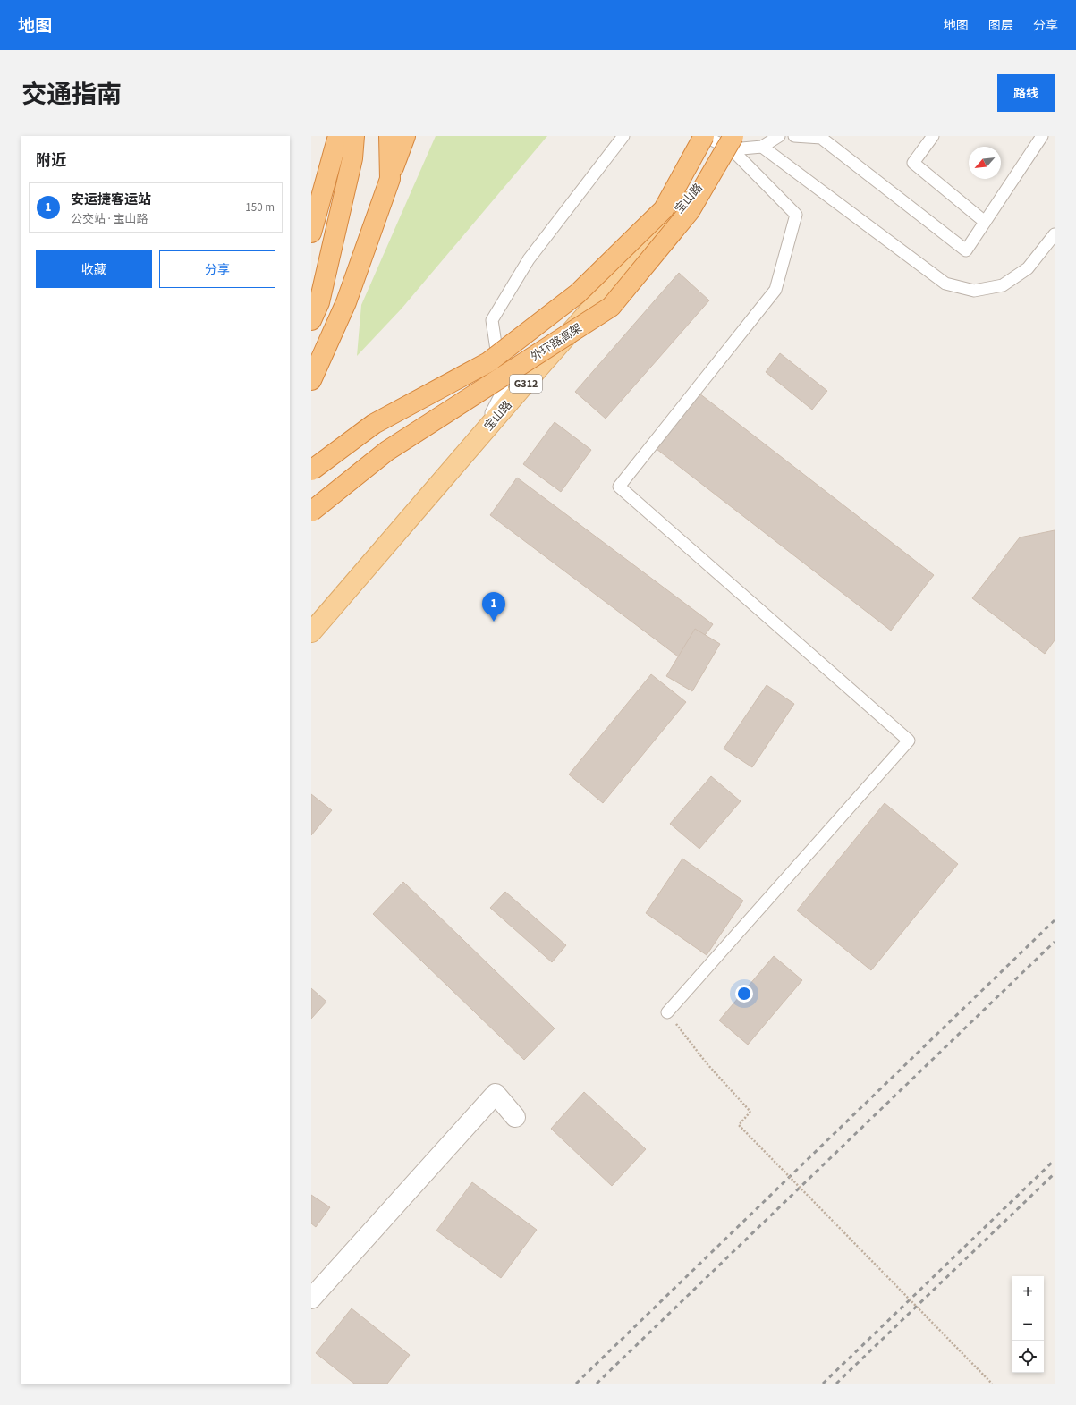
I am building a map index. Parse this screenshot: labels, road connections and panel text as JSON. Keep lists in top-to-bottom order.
{
  "streets": {
    "highway": ["外环路高架"],
    "main road": ["宝山路", "G312"]
  },
  "crossings": [
    ["宝山路", "外环路高架"]
  ],
  "north": "bottom left",
  "page": {
    "header": "地图",
    "nav": ["地图", "图层", "分享"],
    "title": "交通指南",
    "buttons": [
      "路线",
      ["收藏", "分享"]
    ],
    "heading": "附近",
    "list": [
      {
        "mark": "1",
        "name": "安运捷客运站",
        "note": "公交站 · 宝山路",
        "value": "150 m"
      }
    ],
    "pins": "1",
    "map_buttons": ["+", "−"]
  }
}
